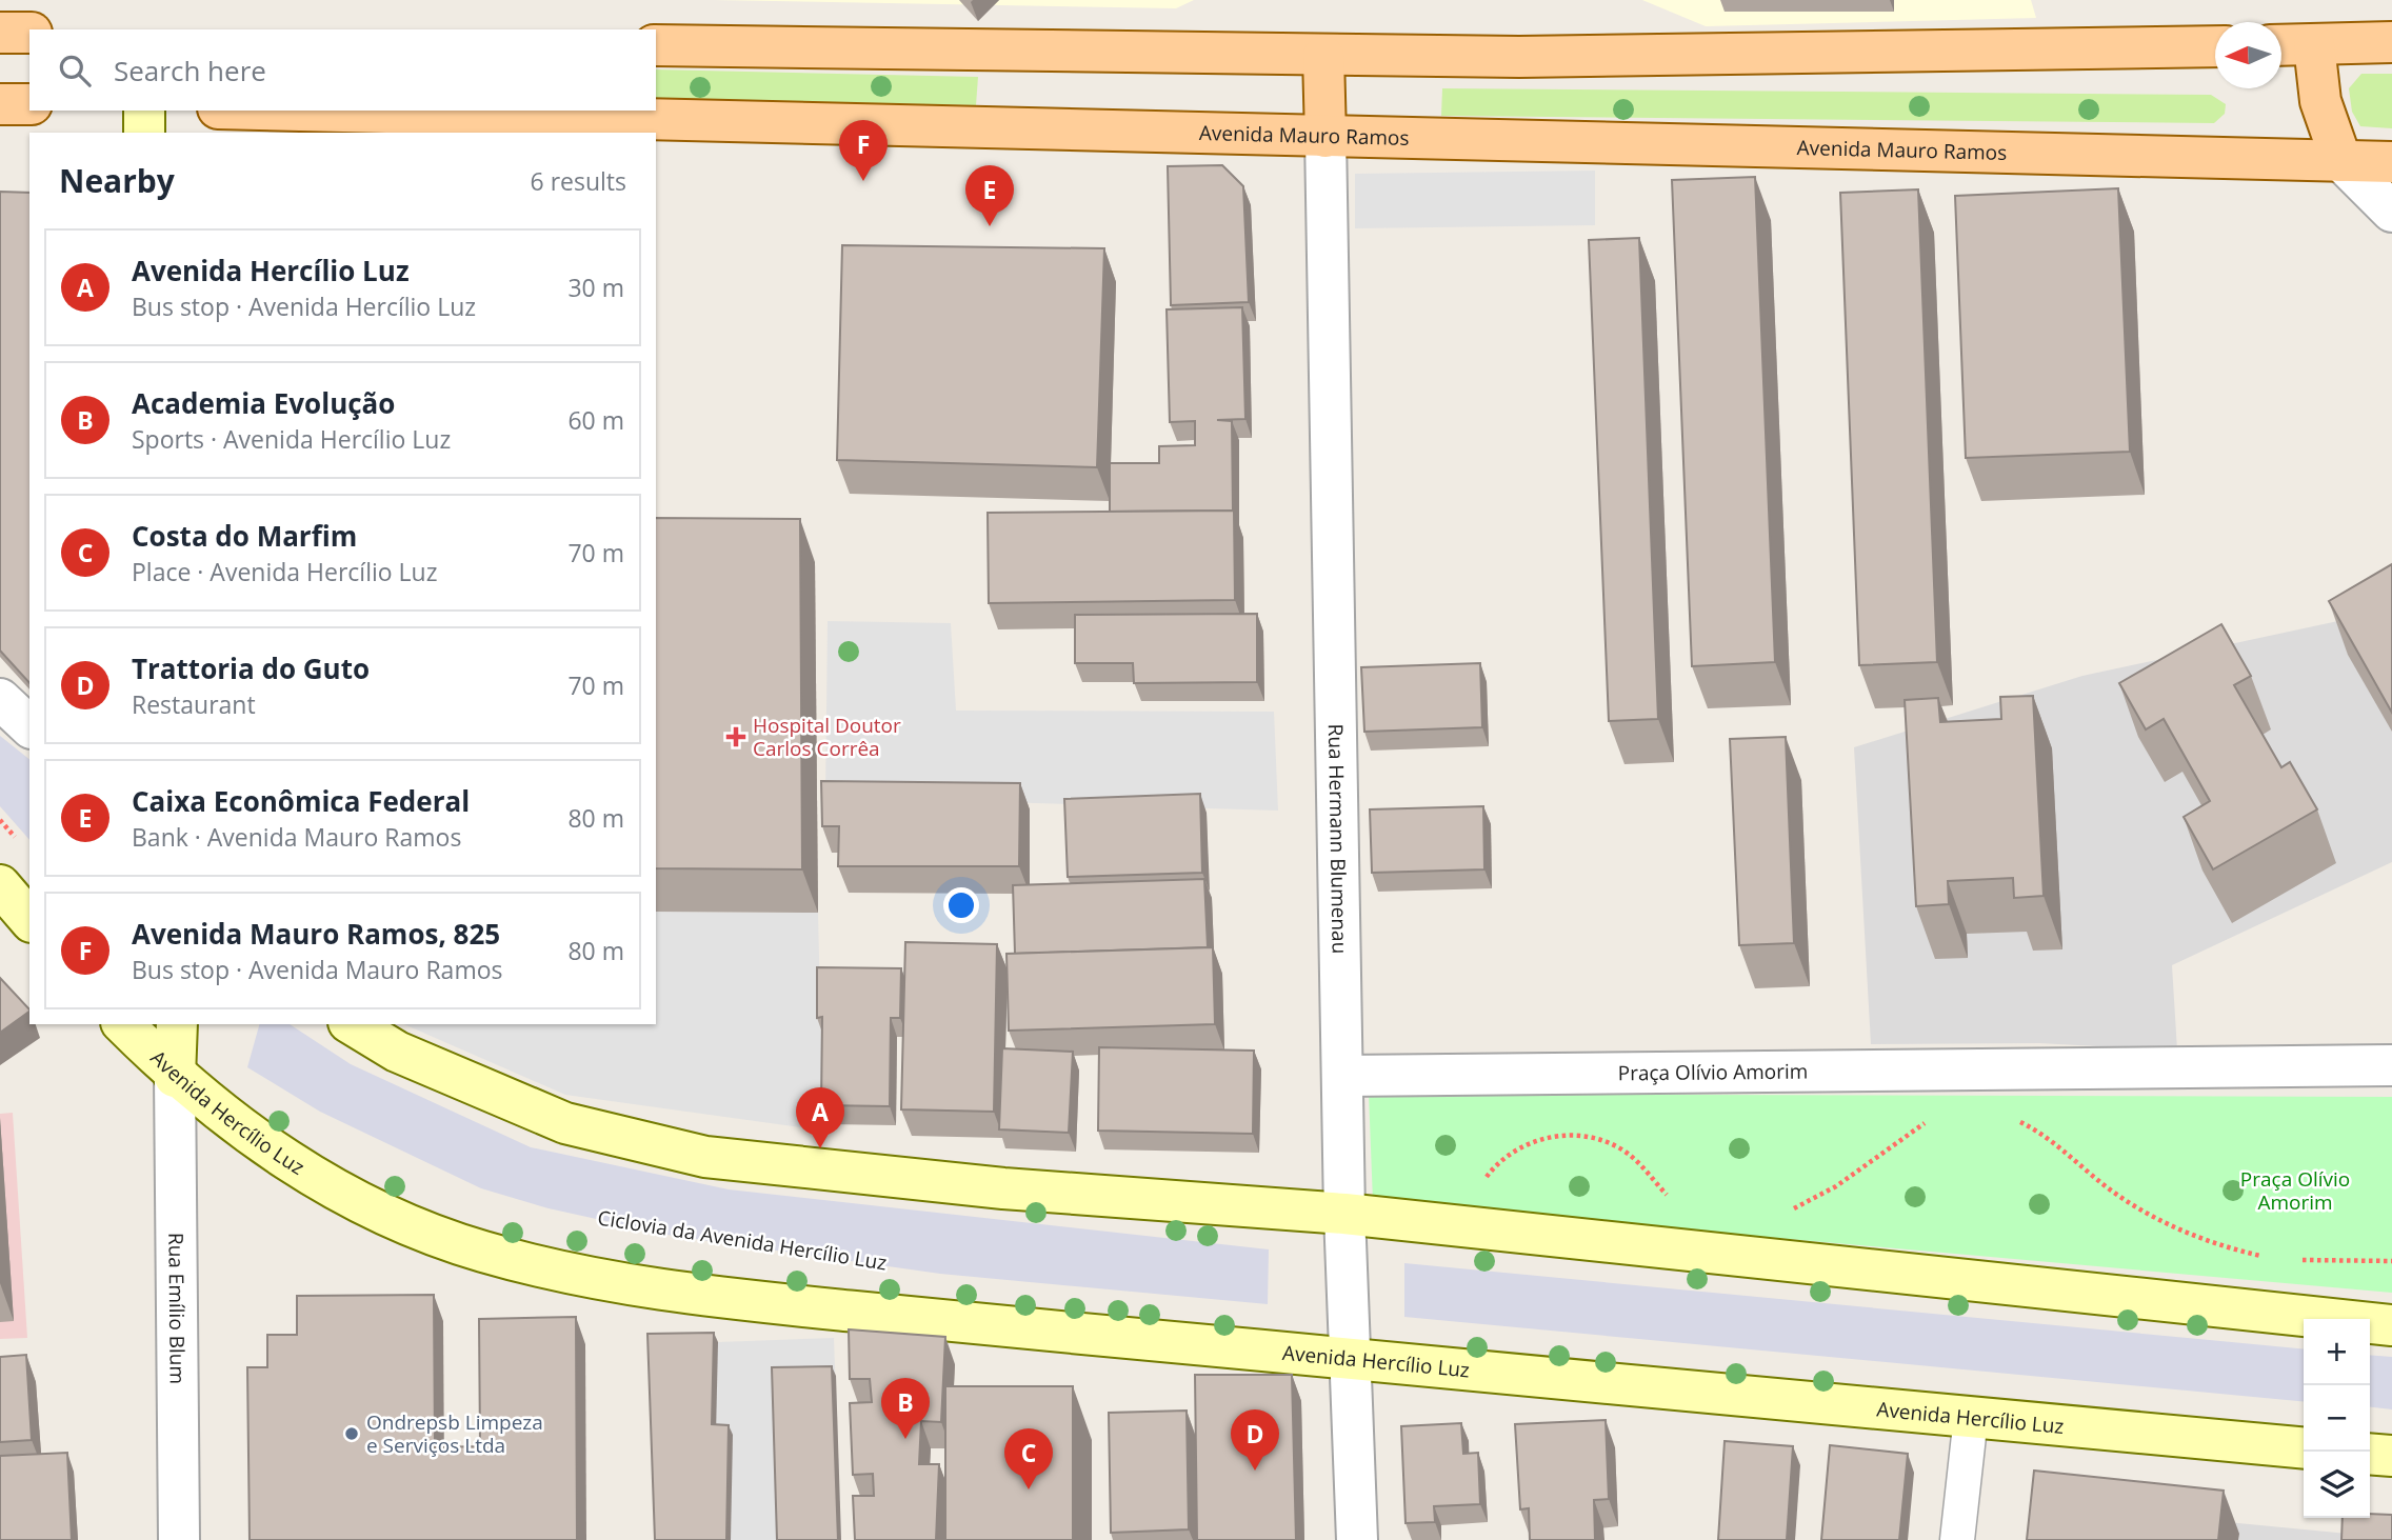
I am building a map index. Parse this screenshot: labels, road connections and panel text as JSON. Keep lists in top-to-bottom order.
{
  "streets": {
    "main road": ["Avenida Mauro Ramos", "Avenida Hercílio Luz"],
    "street": ["Rua Hermann Blumenau", "Praça Olívio Amorim", "Rua Emílio Blum"]
  },
  "crossings": [
    ["Avenida Mauro Ramos", "Rua Hermann Blumenau"],
    ["Rua Hermann Blumenau", "Praça Olívio Amorim"],
    ["Rua Hermann Blumenau", "Avenida Hercílio Luz"],
    ["Avenida Hercílio Luz", "Rua Emílio Blum"]
  ],
  "parks": ["Praça Olívio Amorim"],
  "places": {
    "health": ["Hospital Doutor Carlos Corrêa"],
    "other": ["Ondrepsb Limpeza e Serviços Ltda"]
  },
  "north": "left",
  "page": {
    "search": "Search here",
    "pins": [
      "F",
      "E",
      "A",
      "B",
      "D",
      "C"
    ],
    "heading": ["Nearby", "6 results"],
    "list": [
      {
        "mark": "A",
        "name": "Avenida Hercílio Luz",
        "note": "Bus stop · Avenida Hercílio Luz",
        "value": "30 m"
      },
      {
        "mark": "B",
        "name": "Academia Evolução",
        "note": "Sports · Avenida Hercílio Luz",
        "value": "60 m"
      },
      {
        "mark": "C",
        "name": "Costa do Marfim",
        "note": "Place · Avenida Hercílio Luz",
        "value": "70 m"
      },
      {
        "mark": "D",
        "name": "Trattoria do Guto",
        "note": "Restaurant",
        "value": "70 m"
      },
      {
        "mark": "E",
        "name": "Caixa Econômica Federal",
        "note": "Bank · Avenida Mauro Ramos",
        "value": "80 m"
      },
      {
        "mark": "F",
        "name": "Avenida Mauro Ramos, 825",
        "note": "Bus stop · Avenida Mauro Ramos",
        "value": "80 m"
      }
    ],
    "map_buttons": ["+", "−"]
  }
}
